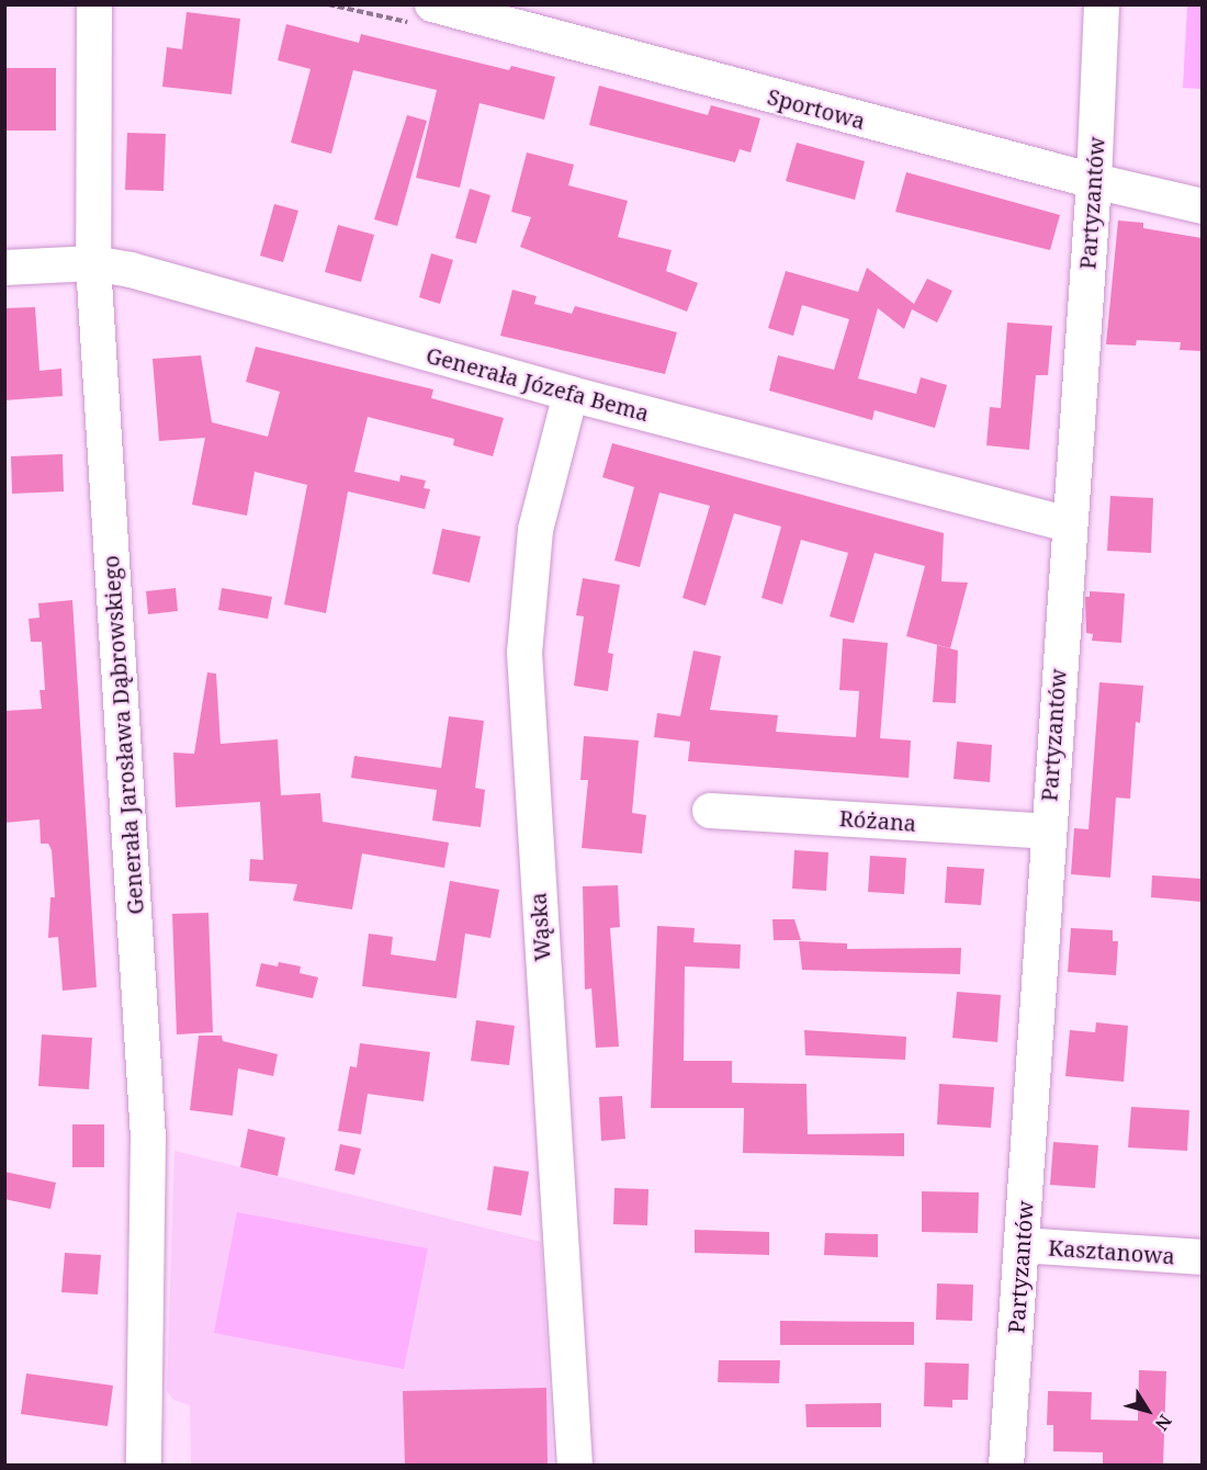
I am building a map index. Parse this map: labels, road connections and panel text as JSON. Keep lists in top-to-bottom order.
{
  "streets": {
    "street": [
      "Sportowa",
      "Partyzantów",
      "Generała Józefa Bema",
      "Generała Jarosława Dąbrowskiego",
      "Różana",
      "Wąska",
      "Kasztanowa"
    ]
  },
  "crossings": [
    ["Sportowa", "Partyzantów"],
    ["Partyzantów", "Generała Józefa Bema"],
    ["Partyzantów", "Różana"],
    ["Partyzantów", "Kasztanowa"],
    ["Generała Józefa Bema", "Generała Jarosława Dąbrowskiego"],
    ["Generała Józefa Bema", "Wąska"]
  ],
  "north": "bottom right"
}
